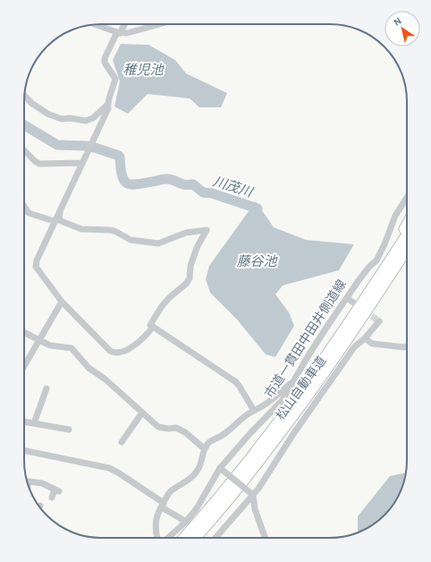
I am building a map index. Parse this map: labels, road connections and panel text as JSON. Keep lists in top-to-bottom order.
{
  "streets": {
    "highway": ["松山自動車道"],
    "street": ["市道一貫田中田井側道線"]
  },
  "water": ["稚児池", "川茂川", "藤谷池"],
  "north": "top left"
}
